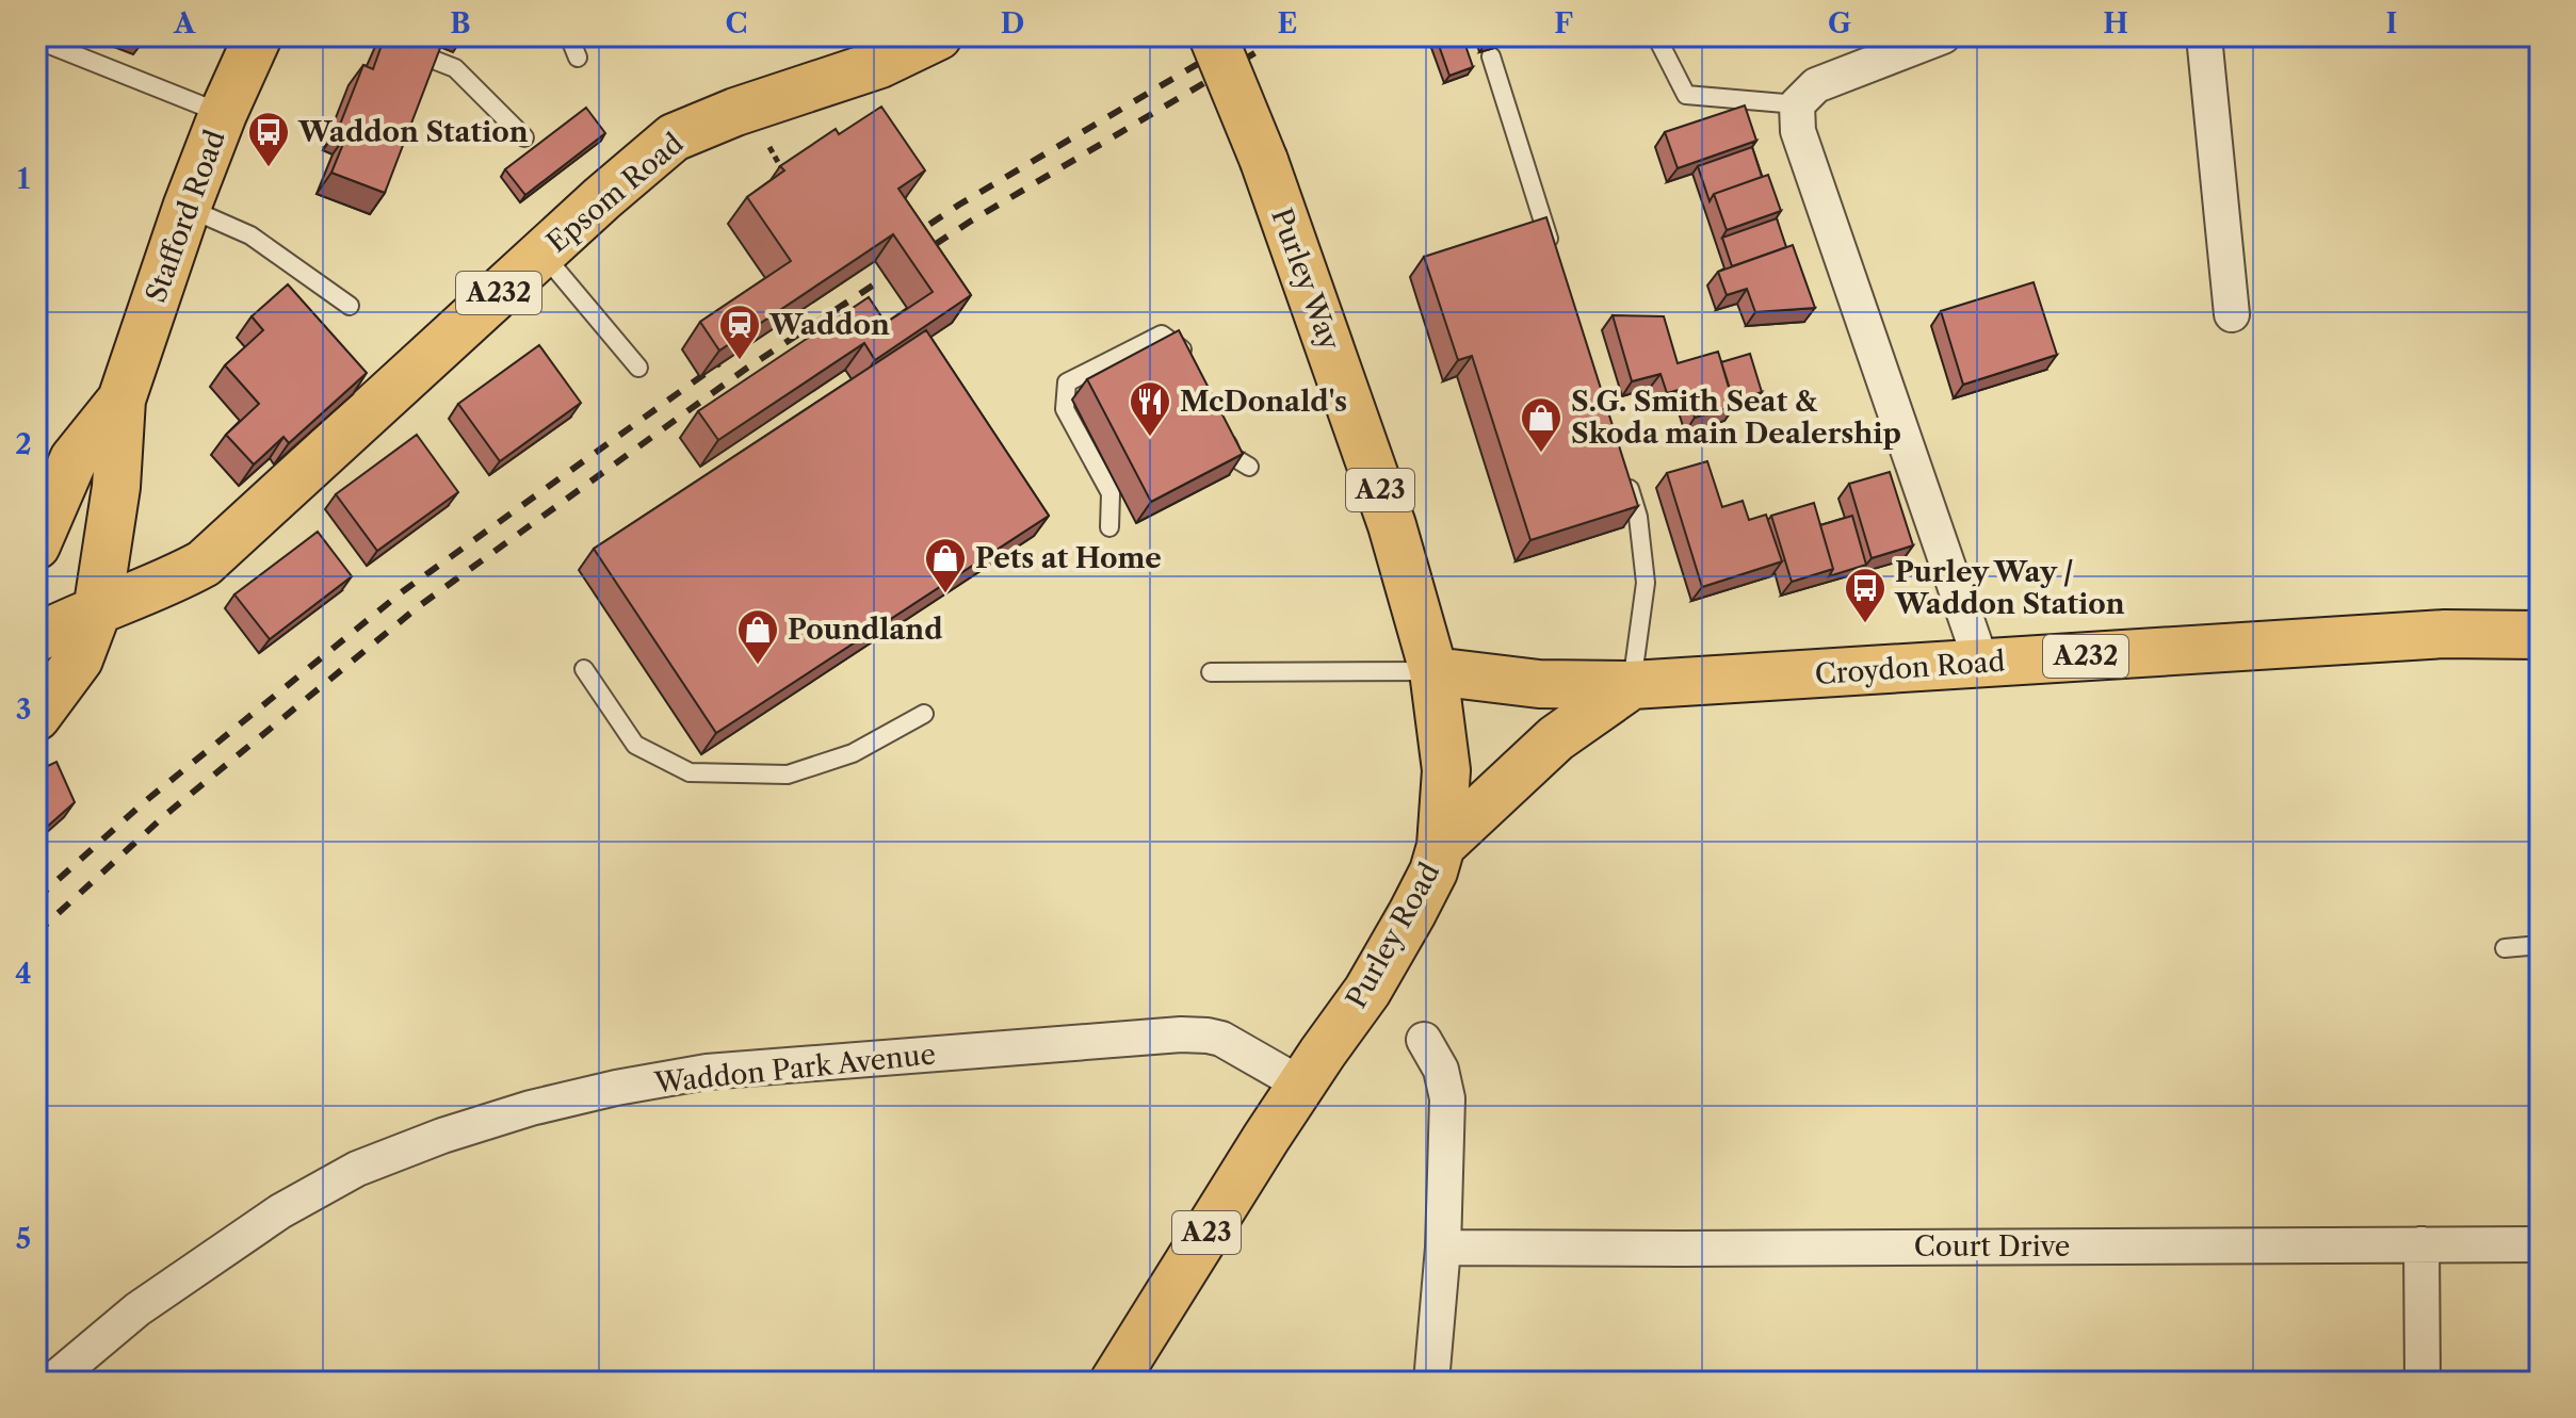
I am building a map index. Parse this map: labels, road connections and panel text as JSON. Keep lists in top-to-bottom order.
{
  "streets": {
    "highway": [
      "Epsom Road",
      "Stafford Road",
      "Purley Way",
      "A232",
      "A23",
      "Croydon Road",
      "Purley Road"
    ],
    "street": ["Waddon Park Avenue", "Court Drive"]
  },
  "crossings": [
    ["Epsom Road", "Stafford Road"],
    ["Epsom Road", "A232"],
    ["Stafford Road", "A232"],
    ["Purley Way", "Croydon Road"],
    ["Purley Way", "Purley Road"],
    ["A23", "Purley Road"],
    ["A23", "Waddon Park Avenue"],
    ["Croydon Road", "Purley Road"],
    ["Purley Road", "Waddon Park Avenue"]
  ],
  "places": {
    "bus stop": ["Waddon Station", "Purley Way / Waddon Station"],
    "station": ["Waddon"],
    "restaurant": ["McDonald's"],
    "shop": ["S.G. Smith Seat & Skoda main Dealership", "Pets at Home", "Poundland"]
  },
  "grid": {
    "columns": [
      "A",
      "B",
      "C",
      "D",
      "E",
      "F",
      "G",
      "H",
      "I"
    ],
    "rows": [
      "1",
      "2",
      "3",
      "4",
      "5"
    ]
  }
}
